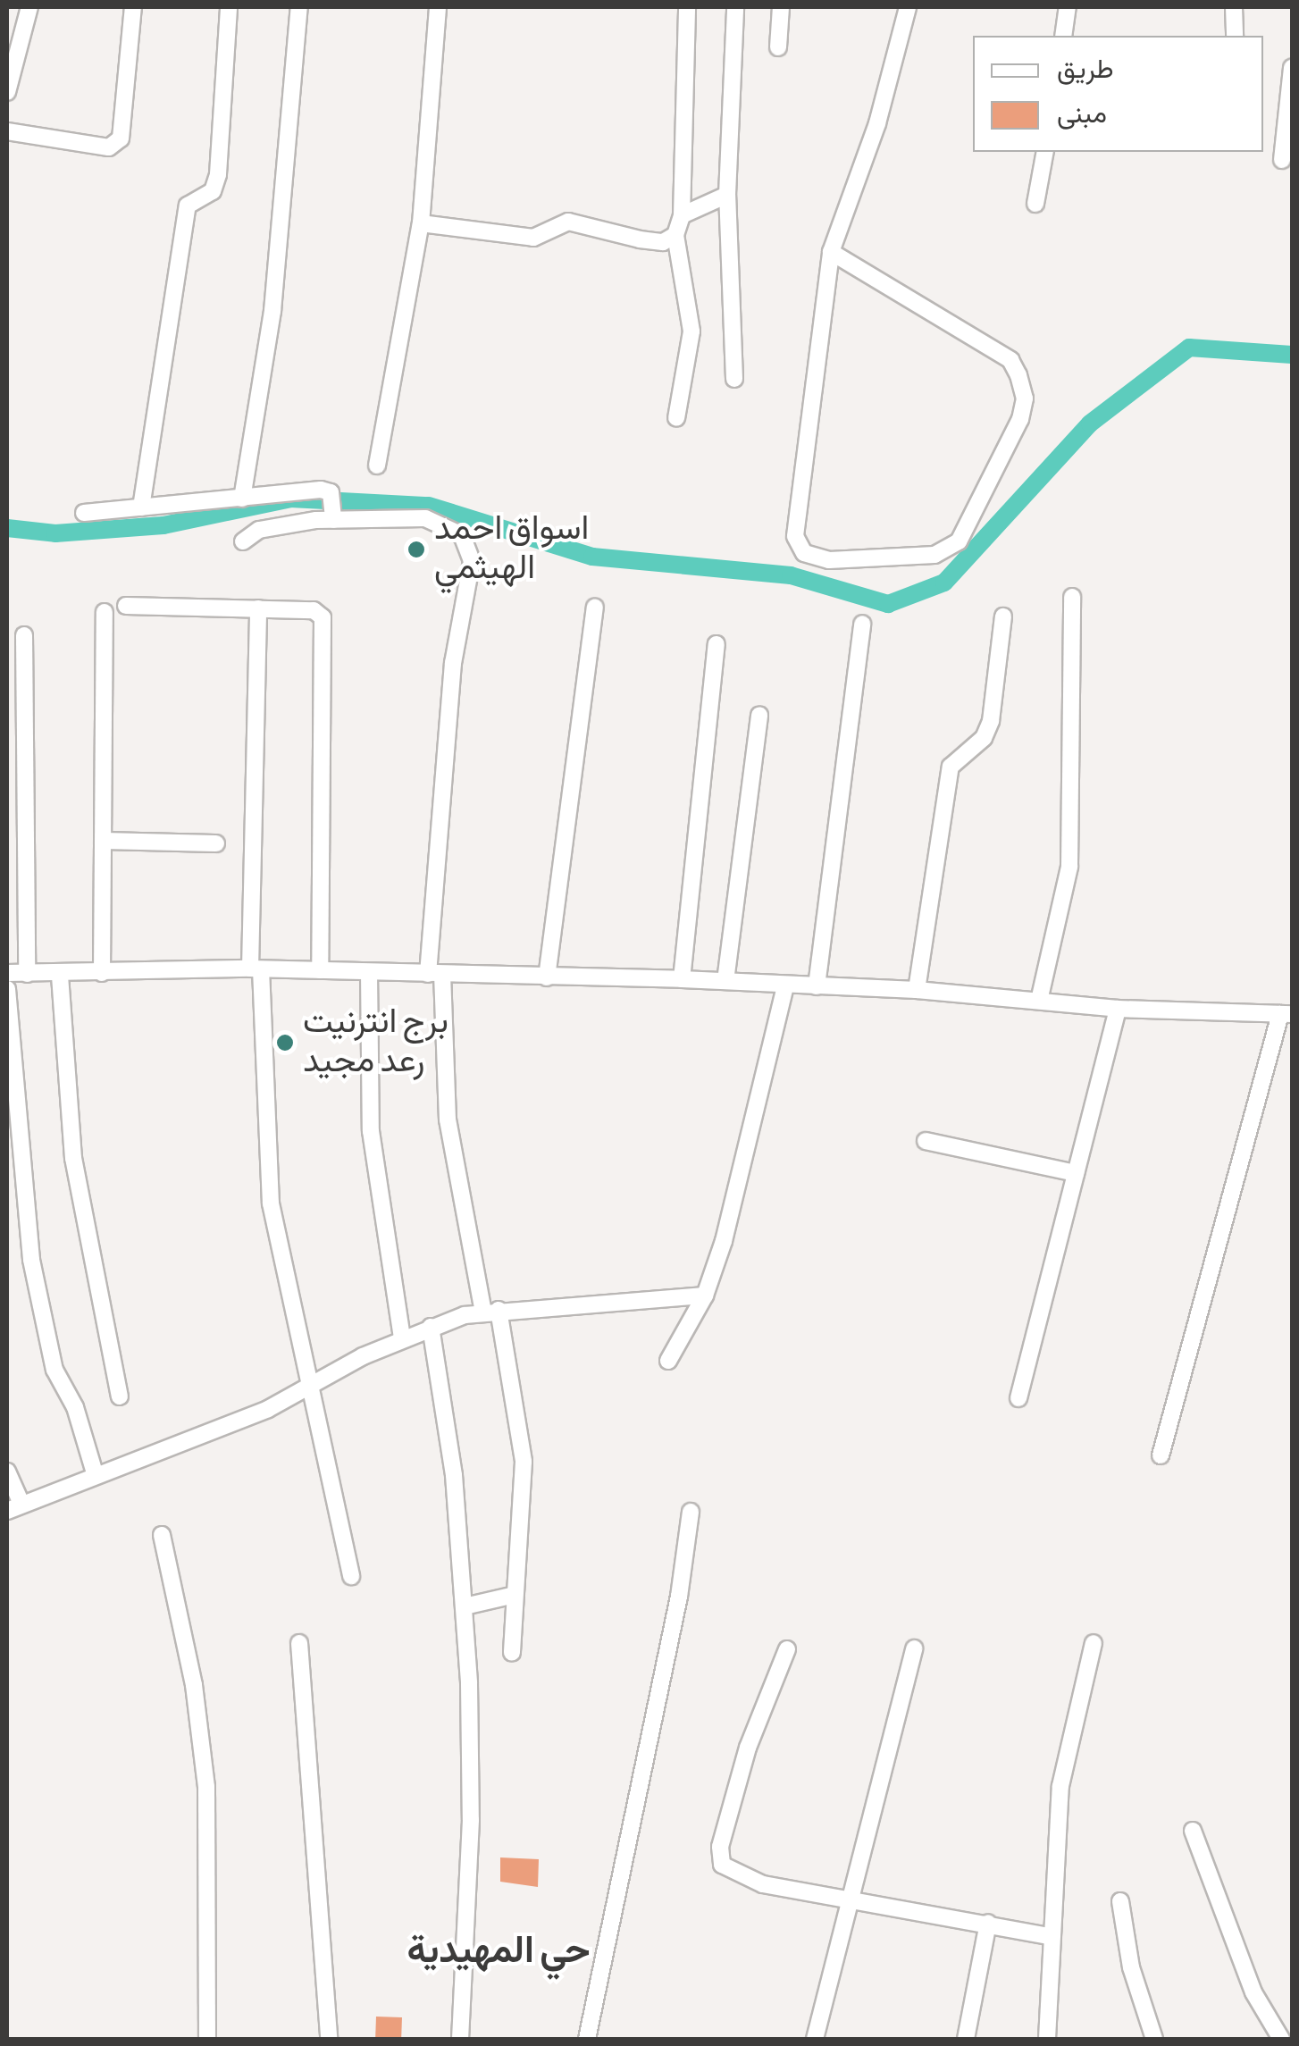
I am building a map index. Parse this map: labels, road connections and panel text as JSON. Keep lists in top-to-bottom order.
{
  "districts": ["حي المهيدية"],
  "places": ["اسواق احمد الهيثمي", "برج انترنيت رعد مجيد"],
  "legend": ["طريق", "مبنى"]
}
